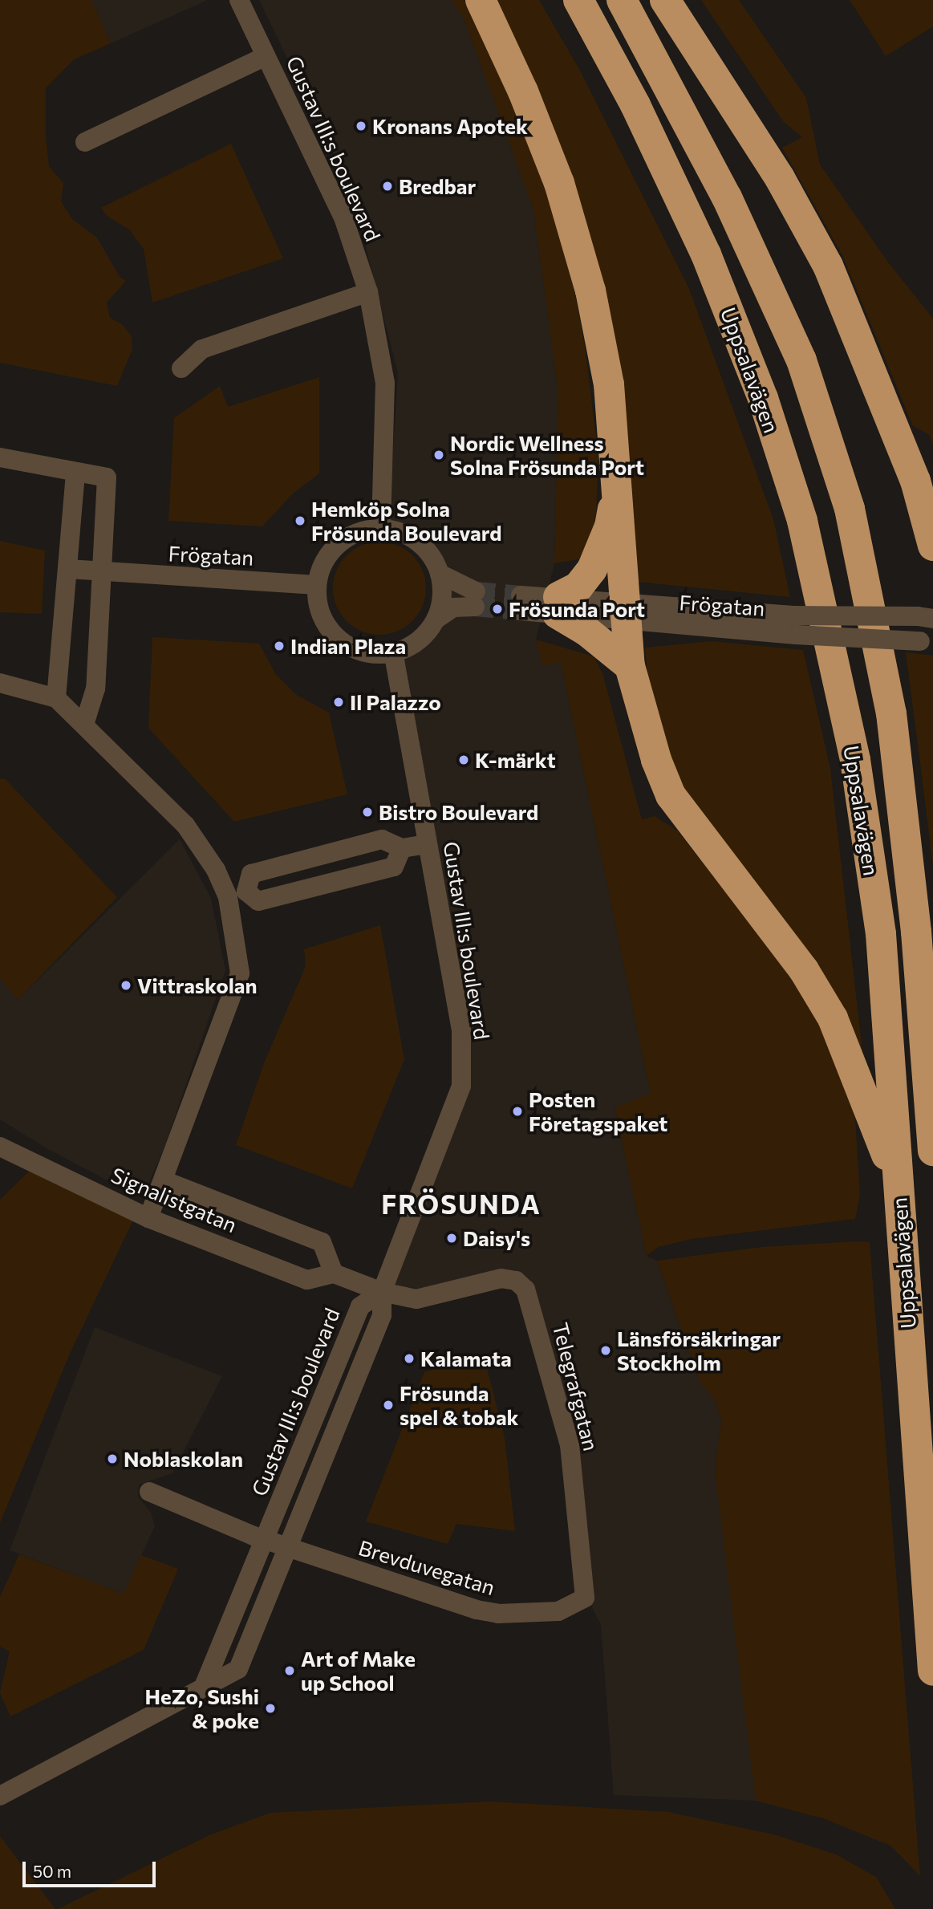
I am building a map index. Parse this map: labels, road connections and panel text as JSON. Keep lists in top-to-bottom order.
{
  "streets": {
    "highway": ["Uppsalavägen"],
    "street": [
      "Gustav III:s boulevard",
      "Frögatan",
      "Signalistgatan",
      "Telegrafgatan",
      "Brevduvegatan"
    ]
  },
  "crossings": [
    ["Gustav III:s boulevard", "Frögatan"],
    ["Gustav III:s boulevard", "Telegrafgatan"],
    ["Gustav III:s boulevard", "Brevduvegatan"],
    ["Telegrafgatan", "Brevduvegatan"]
  ],
  "districts": ["FRÖSUNDA"],
  "places": [
    "Kronans Apotek",
    "Bredbar",
    "Nordic Wellness Solna Frösunda Port",
    "Hemköp Solna Frösunda Boulevard",
    "Frösunda Port",
    "Indian Plaza",
    "Il Palazzo",
    "K-märkt",
    "Bistro Boulevard",
    "Vittraskolan",
    "Posten Företagspaket",
    "Daisy's",
    "Länsförsäkringar Stockholm",
    "Kalamata",
    "Frösunda spel & tobak",
    "Noblaskolan",
    "Art of Make up School",
    "HeZo, Sushi & poke"
  ],
  "scale_bar": "50 m"
}
